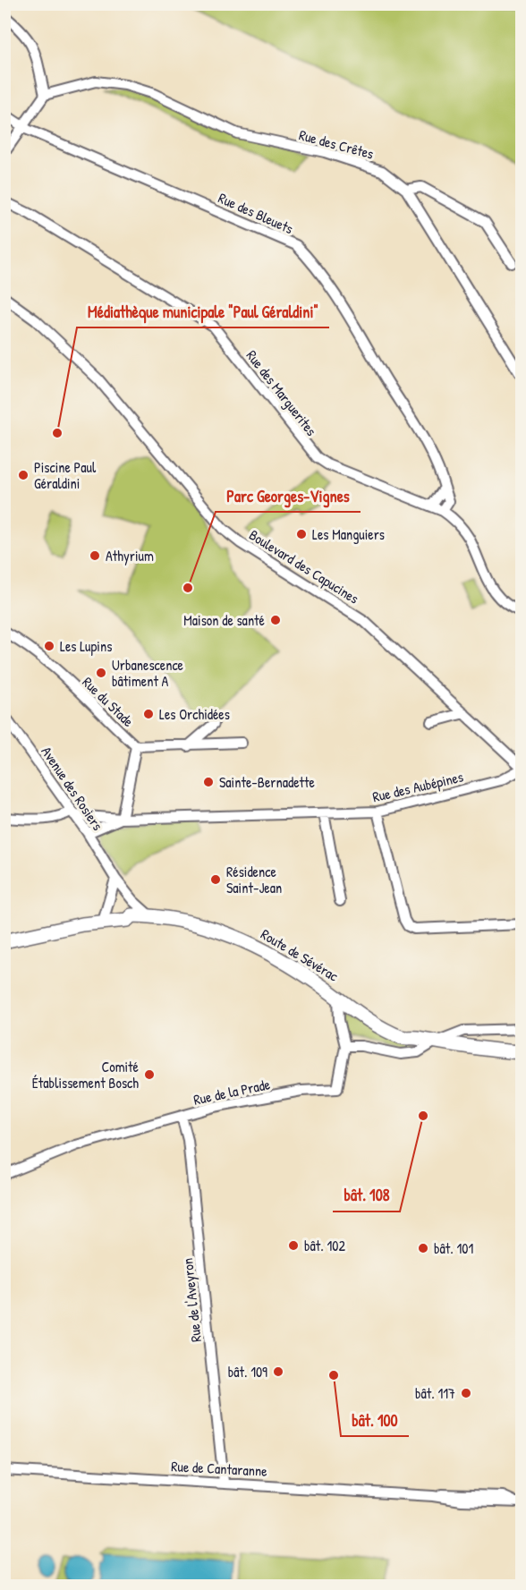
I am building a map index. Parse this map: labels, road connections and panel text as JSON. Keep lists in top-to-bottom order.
{
  "streets": {
    "main road": ["Route de Sévérac"],
    "street": [
      "Rue des Crêtes",
      "Rue des Bleuets",
      "Rue des Marguerites",
      "Boulevard des Capucines",
      "Rue du Stade",
      "Rue des Aubépines",
      "Avenue des Rosiers",
      "Rue de la Prade",
      "Rue de l'Aveyron",
      "Rue de Cantaranne"
    ]
  },
  "crossings": [
    ["Rue des Bleuets", "Rue des Marguerites"],
    ["Boulevard des Capucines", "Rue des Aubépines"],
    ["Rue du Stade", "Rue des Aubépines"],
    ["Rue des Aubépines", "Avenue des Rosiers"],
    ["Avenue des Rosiers", "Route de Sévérac"],
    ["Rue de la Prade", "Rue de l'Aveyron"],
    ["Rue de l'Aveyron", "Rue de Cantaranne"]
  ],
  "places": [
    "Médiathèque municipale \"Paul Géraldini\"",
    "Piscine Paul Géraldini",
    "Les Manguiers",
    "Athyrium",
    "Parc Georges-Vignes",
    "Maison de santé",
    "Les Lupins",
    "Urbanescence bâtiment A",
    "Les Orchidées",
    "Sainte-Bernadette",
    "Résidence Saint-Jean",
    "Comité Établissement Bosch",
    "bât. 108",
    "bât. 102",
    "bât. 101",
    "bât. 109",
    "bât. 100",
    "bât. 117"
  ]
}
